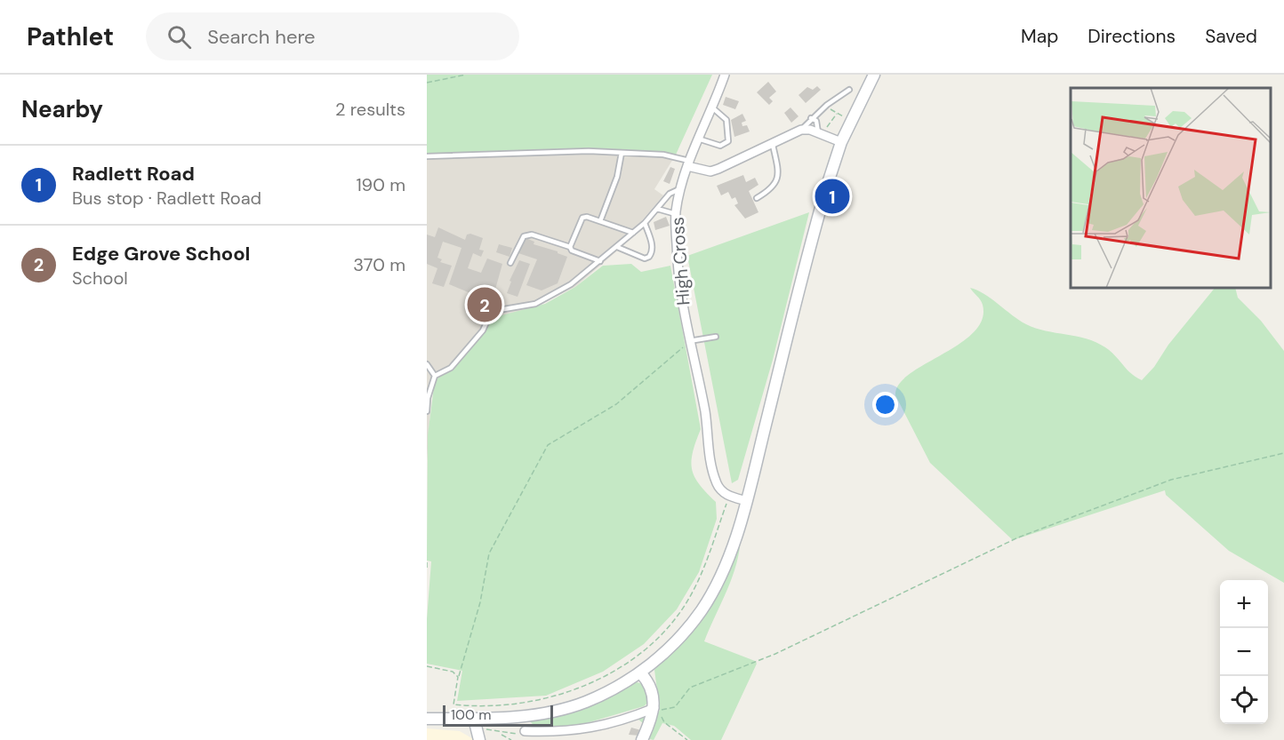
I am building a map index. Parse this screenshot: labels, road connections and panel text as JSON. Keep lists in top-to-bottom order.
{
  "streets": {
    "street": ["High Cross"]
  },
  "scale_bar": "100 m",
  "page": {
    "header": "Pathlet",
    "search": "Search here",
    "nav": ["Map", "Directions", "Saved"],
    "heading": ["Nearby", "2 results"],
    "list": [
      {
        "mark": "1",
        "name": "Radlett Road",
        "note": "Bus stop · Radlett Road",
        "value": "190 m"
      },
      {
        "mark": "2",
        "name": "Edge Grove School",
        "note": "School",
        "value": "370 m"
      }
    ],
    "pins": ["1", "2"],
    "map_buttons": ["+", "−"],
    "scale": "100 m"
  }
}
